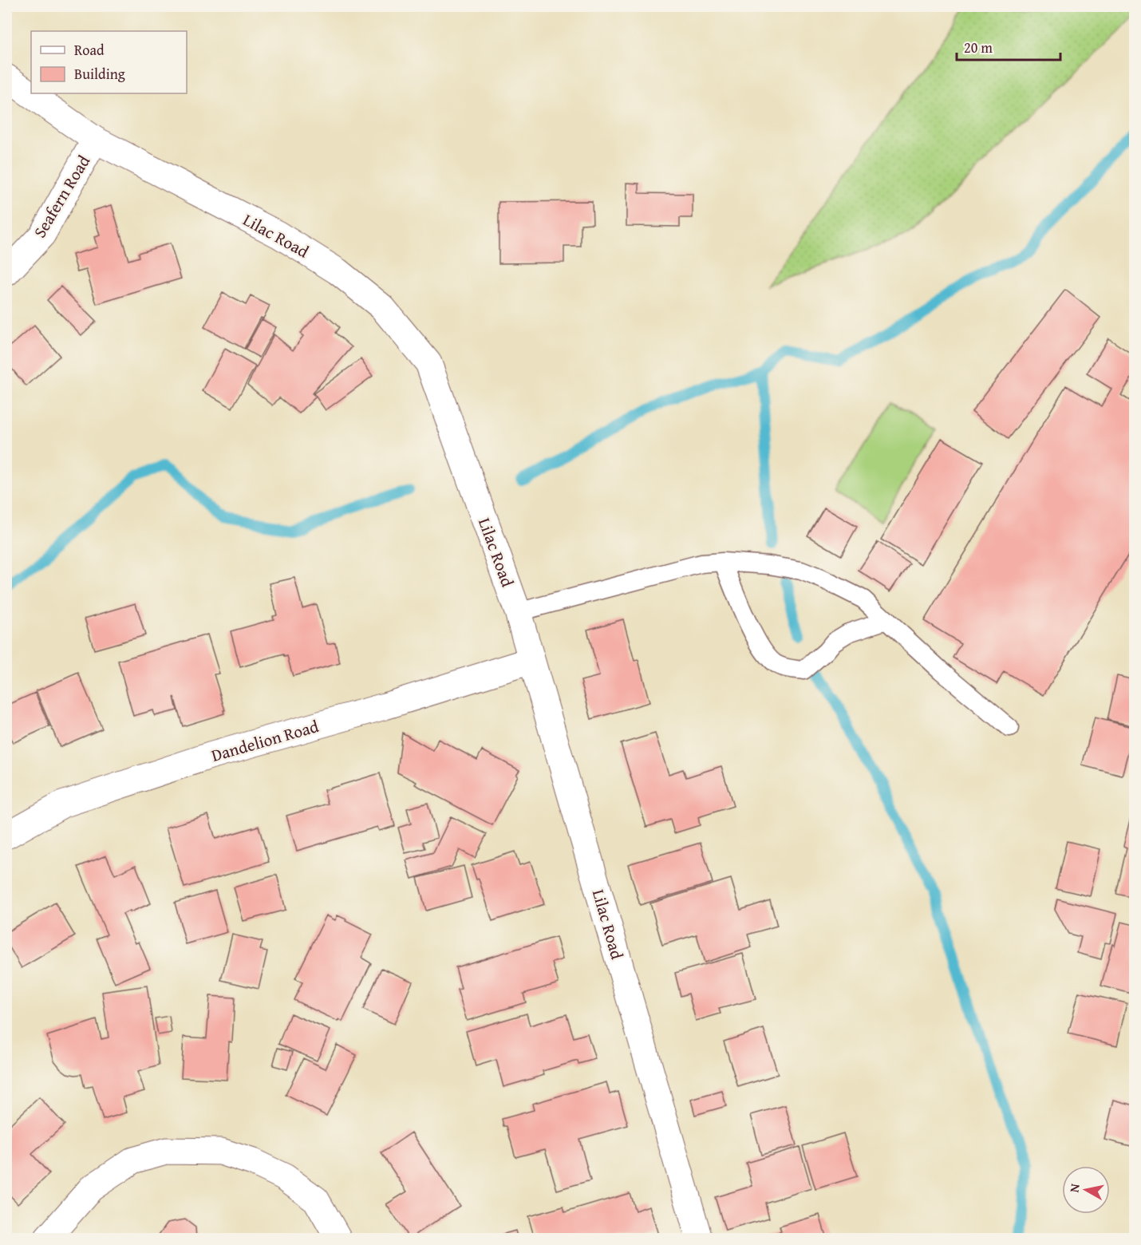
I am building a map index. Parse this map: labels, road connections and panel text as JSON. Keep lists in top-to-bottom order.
{
  "streets": {
    "street": ["Seafern Road", "Lilac Road", "Dandelion Road"]
  },
  "crossings": [
    ["Seafern Road", "Lilac Road"],
    ["Lilac Road", "Dandelion Road"]
  ],
  "legend": ["Road", "Building"],
  "scale_bar": "20 m",
  "north": "left"
}
